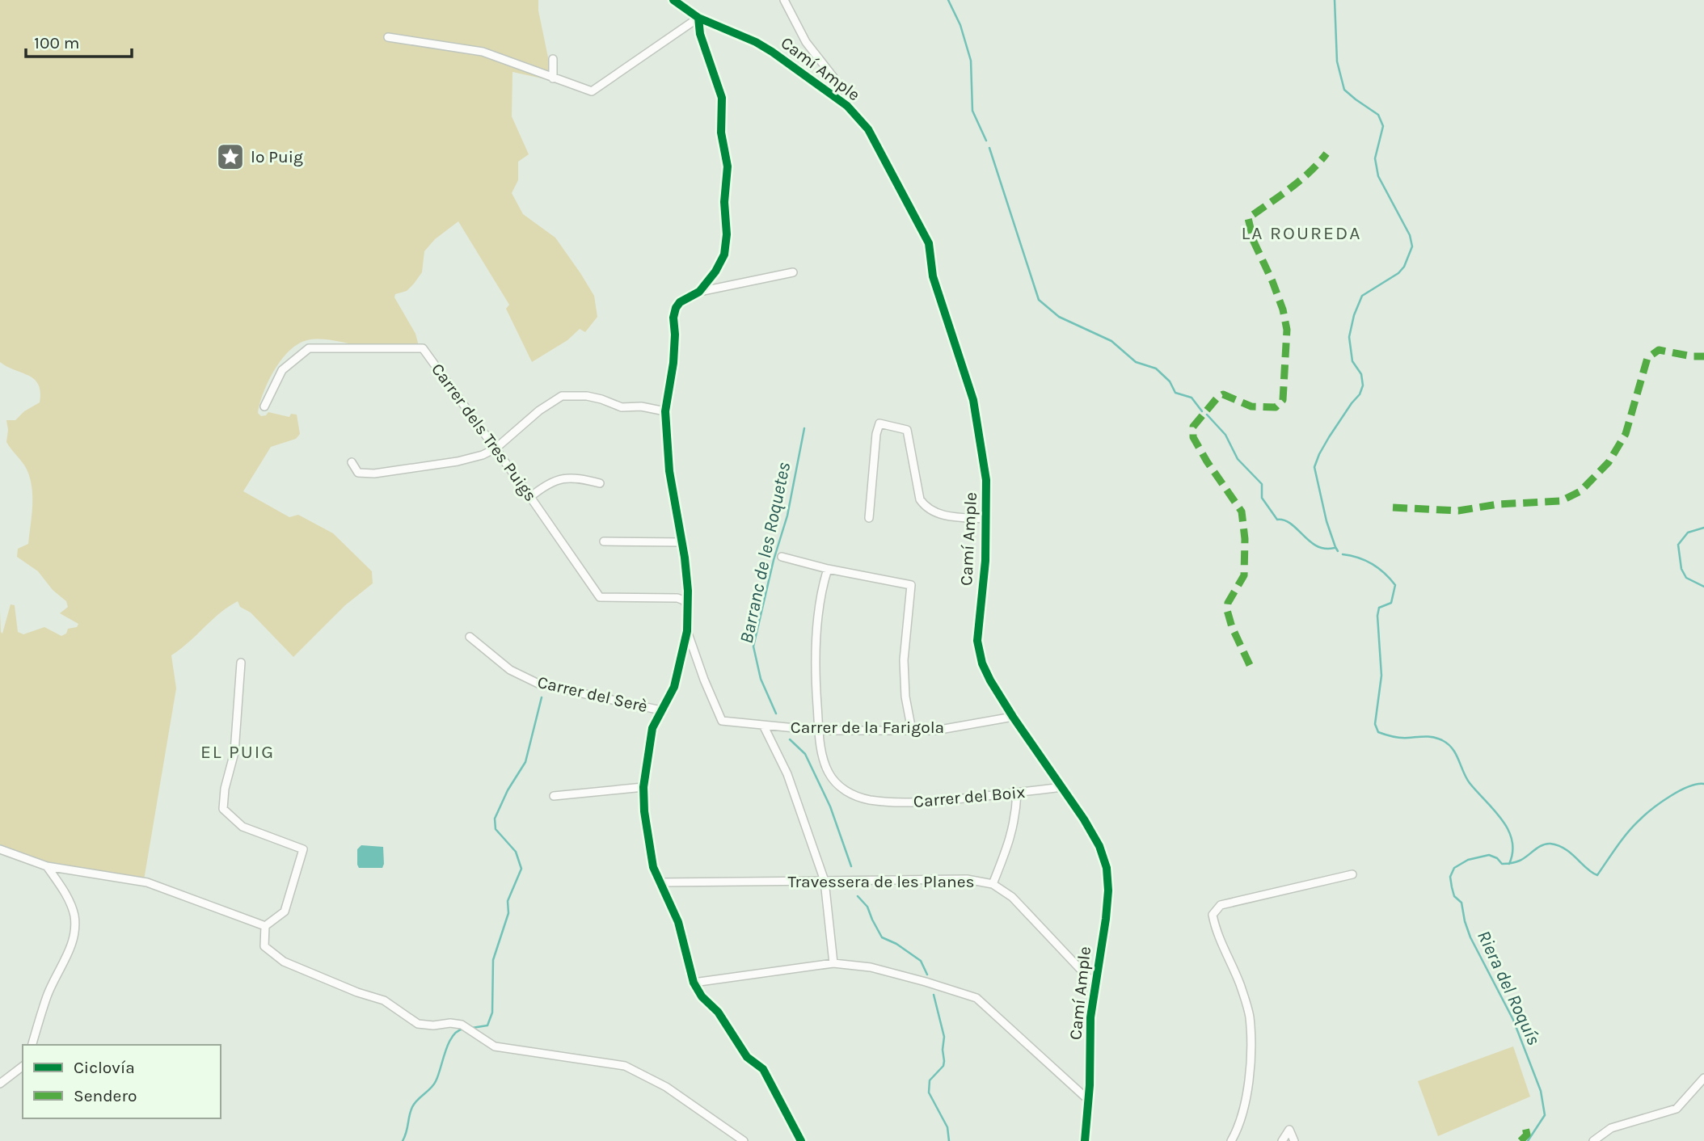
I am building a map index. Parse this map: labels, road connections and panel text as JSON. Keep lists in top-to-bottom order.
{
  "streets": {
    "street": [
      "Camí Ample",
      "Carrer dels Tres Puigs",
      "Carrer del Serè",
      "Carrer de la Farigola",
      "Carrer del Boix",
      "Travessera de les Planes"
    ]
  },
  "crossings": [
    ["Camí Ample", "Carrer de la Farigola"],
    ["Camí Ample", "Carrer del Boix"],
    ["Camí Ample", "Travessera de les Planes"],
    ["Carrer de la Farigola", "Carrer del Boix"]
  ],
  "districts": ["LA ROUREDA", "EL PUIG"],
  "water": ["Barranc de les Roquetes", "Riera del Roquís"],
  "places": {
    "place": ["lo Puig"]
  },
  "legend": ["Ciclovía", "Sendero"],
  "scale_bar": "100 m"
}
